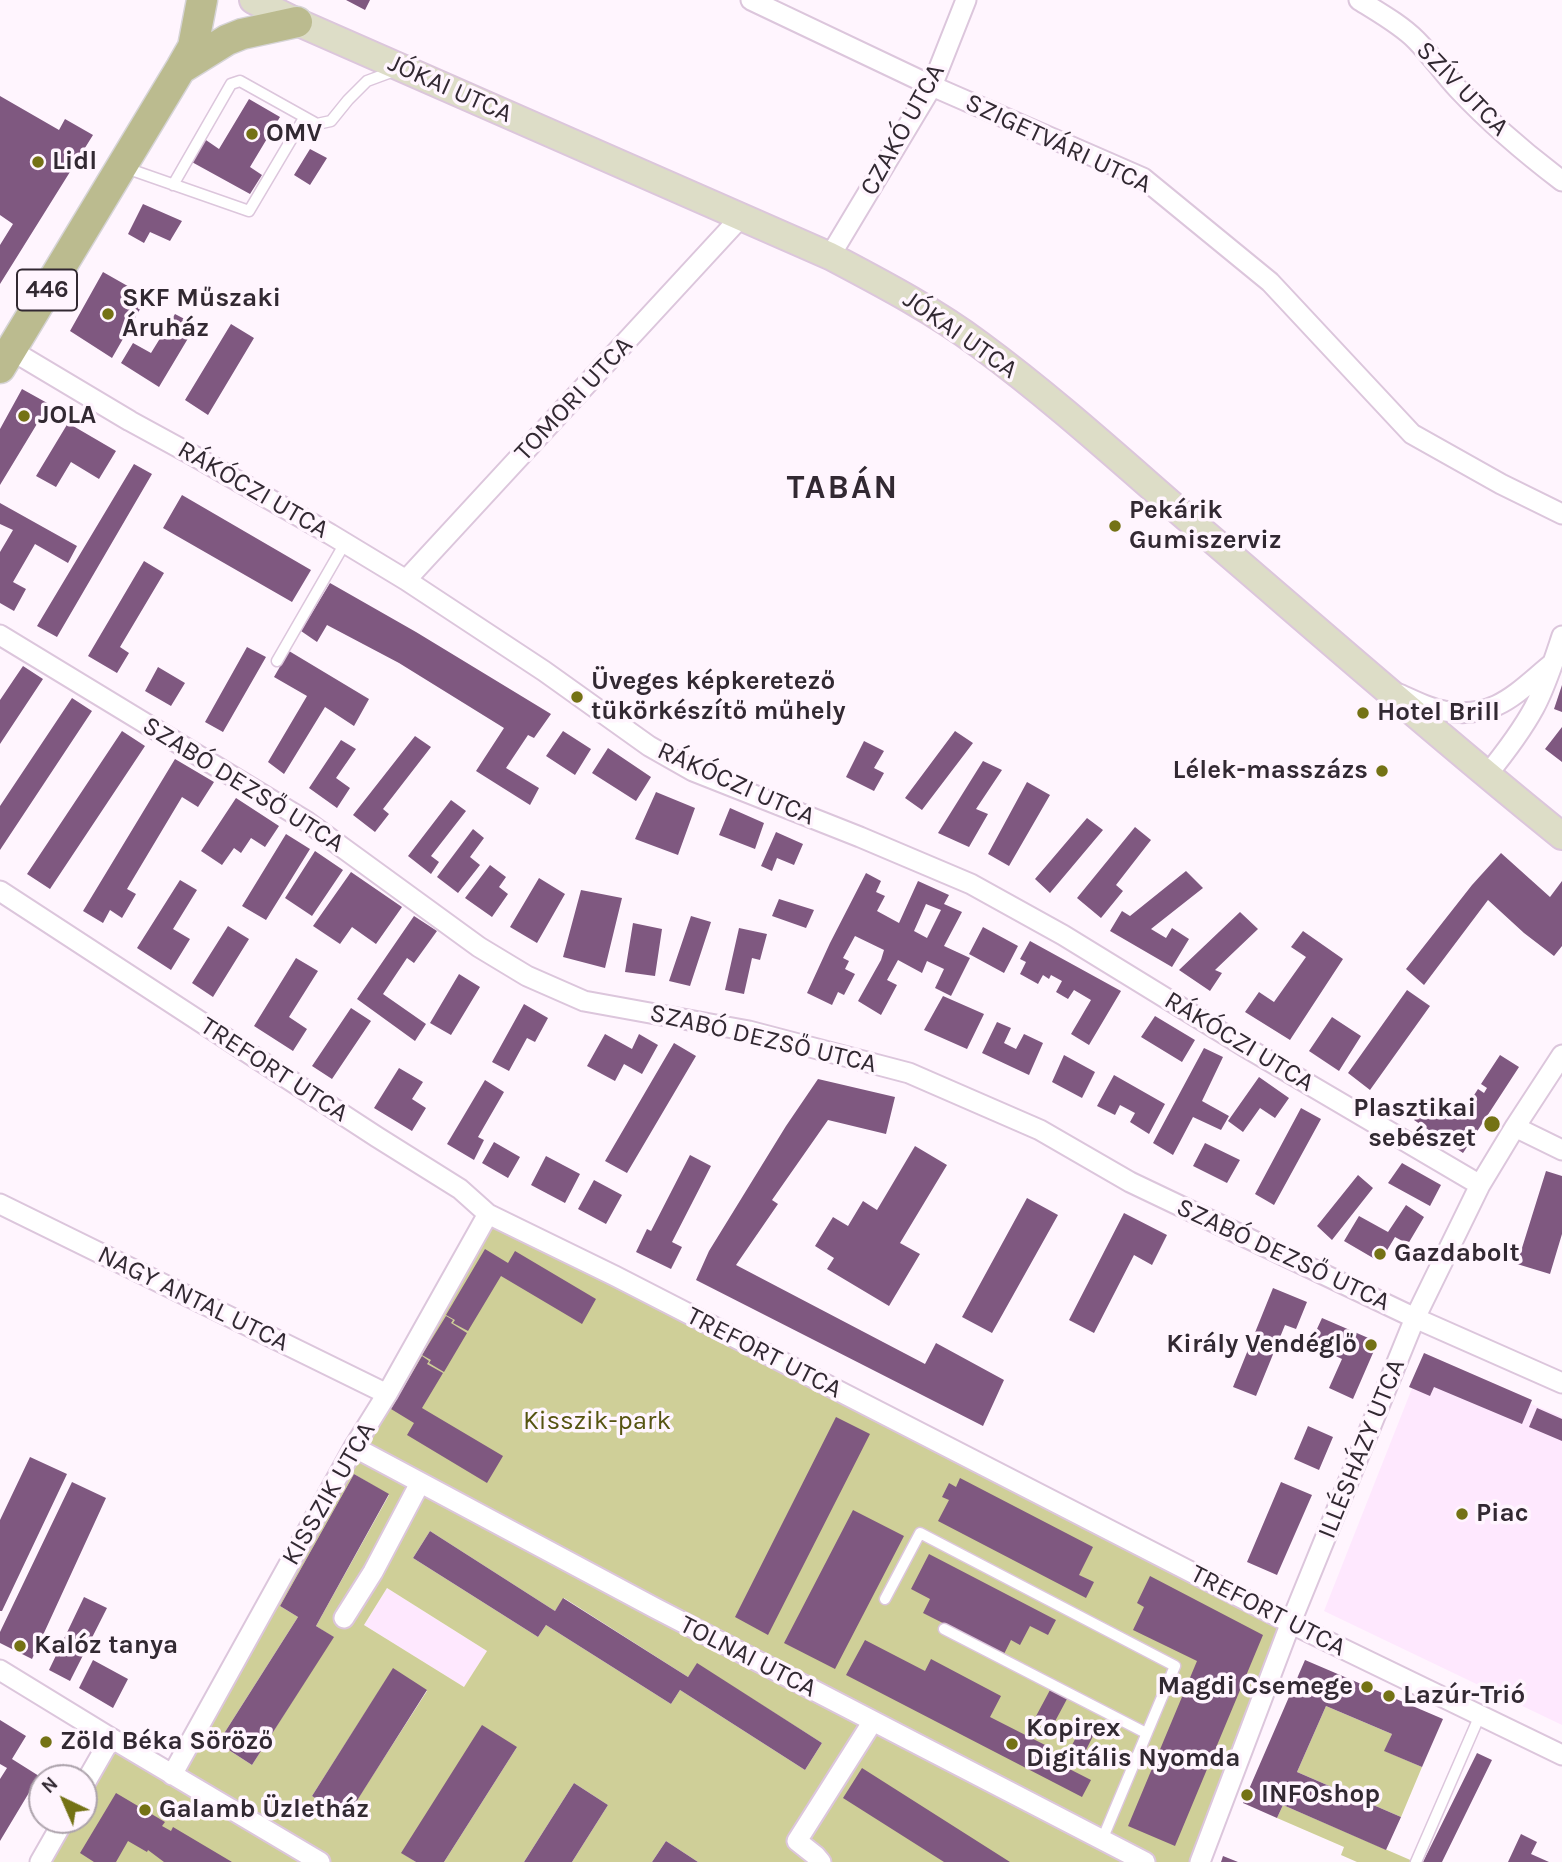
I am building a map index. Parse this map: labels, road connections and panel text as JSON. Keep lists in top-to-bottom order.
{
  "streets": {
    "main road": ["JÓKAI UTCA", "446"],
    "street": [
      "SZÍV UTCA",
      "CZAKÓ UTCA",
      "SZIGETVÁRI UTCA",
      "TOMORI UTCA",
      "RÁKÓCZI UTCA",
      "SZABÓ DEZSŐ UTCA",
      "TREFORT UTCA",
      "NAGY ANTAL UTCA",
      "ILLÉSHÁZY UTCA",
      "KISSZIK UTCA",
      "TOLNAI UTCA"
    ]
  },
  "crossings": [
    ["JÓKAI UTCA", "CZAKÓ UTCA"],
    ["JÓKAI UTCA", "TOMORI UTCA"],
    ["CZAKÓ UTCA", "SZIGETVÁRI UTCA"],
    ["446", "RÁKÓCZI UTCA"],
    ["TOMORI UTCA", "RÁKÓCZI UTCA"],
    ["RÁKÓCZI UTCA", "ILLÉSHÁZY UTCA"],
    ["SZABÓ DEZSŐ UTCA", "ILLÉSHÁZY UTCA"],
    ["TREFORT UTCA", "ILLÉSHÁZY UTCA"],
    ["TREFORT UTCA", "KISSZIK UTCA"],
    ["NAGY ANTAL UTCA", "KISSZIK UTCA"],
    ["KISSZIK UTCA", "TOLNAI UTCA"]
  ],
  "districts": ["TABÁN"],
  "parks": ["Kisszik-park"],
  "places": [
    "OMV",
    "Lidl",
    "SKF Műszaki Áruház",
    "JOLA",
    "Pekárik Gumiszerviz",
    "Üveges képkeretező tükörkészítő műhely",
    "Hotel Brill",
    "Lélek-masszázs",
    "Plasztikai sebészet",
    "Gazdabolt",
    "Király Vendéglő",
    "Piac",
    "Kalóz tanya",
    "Magdi Csemege",
    "Lazúr-Trió",
    "Zöld Béka Söröző",
    "Kopirex Digitális Nyomda",
    "INFOshop",
    "Galamb Üzletház"
  ],
  "north": "top left"
}
